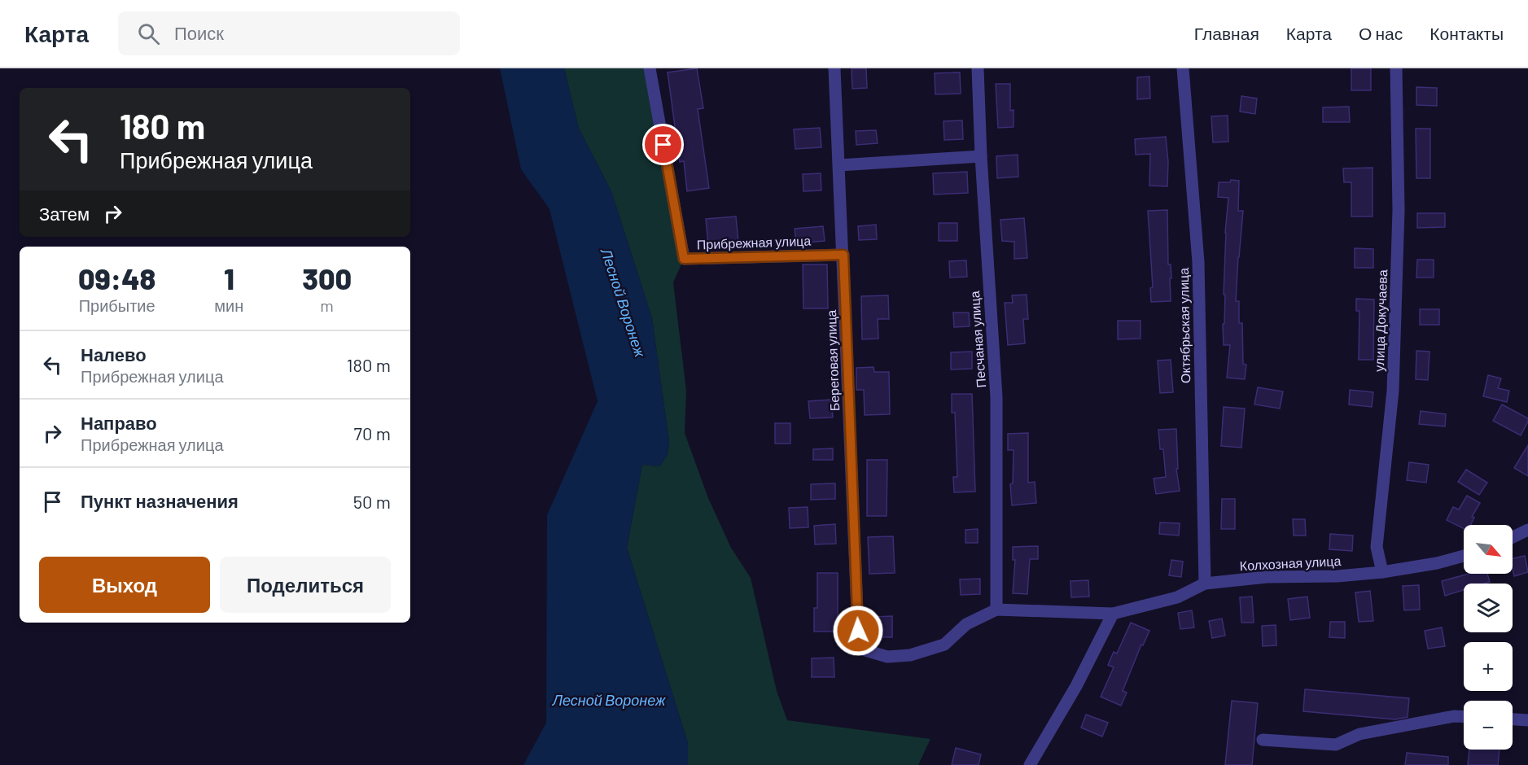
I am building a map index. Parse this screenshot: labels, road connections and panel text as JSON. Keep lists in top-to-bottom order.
{
  "streets": {
    "street": [
      "Прибрежная улица",
      "улица Докучаева",
      "Октябрьская улица",
      "Песчаная улица",
      "Береговая улица",
      "Колхозная улица"
    ]
  },
  "crossings": [
    ["Прибрежная улица", "Береговая улица"],
    ["улица Докучаева", "Колхозная улица"],
    ["Октябрьская улица", "Колхозная улица"],
    ["Песчаная улица", "Береговая улица"],
    ["Песчаная улица", "Колхозная улица"],
    ["Береговая улица", "Колхозная улица"]
  ],
  "water": ["Лесной Воронеж"],
  "north": "bottom right",
  "page": {
    "header": "Карта",
    "search": "Поиск",
    "nav": [
      "Главная",
      "Карта",
      "О нас",
      "Контакты"
    ],
    "turn": ["180 m", "Прибрежная улица"],
    "then": "Затем",
    "eta": [
      "09:48",
      "Прибытие",
      "1",
      "мин",
      "300",
      "m"
    ],
    "list": [
      {
        "name": "Налево",
        "note": "Прибрежная улица",
        "value": "180 m"
      },
      {
        "name": "Направо",
        "note": "Прибрежная улица",
        "value": "70 m"
      },
      {
        "name": "Пункт назначения",
        "value": "50 m"
      }
    ],
    "map_buttons": ["+", "−"],
    "buttons": ["Выход", "Поделиться"]
  }
}
